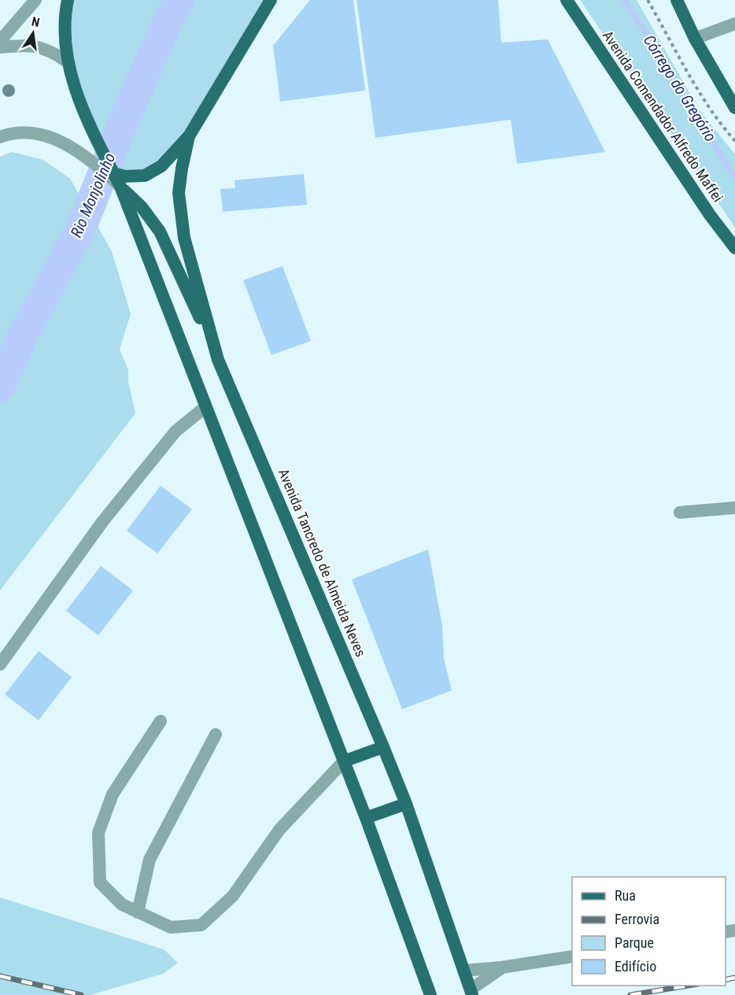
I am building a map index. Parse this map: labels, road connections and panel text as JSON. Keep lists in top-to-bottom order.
{
  "streets": {
    "main road": ["Avenida Comendador Alfredo Maffei", "Avenida Tancredo de Almeida Neves"]
  },
  "water": ["Córrego do Gregório", "Rio Monjolinho"],
  "legend": [
    "Rua",
    "Ferrovia",
    "Parque",
    "Edifício"
  ],
  "north": "top"
}
